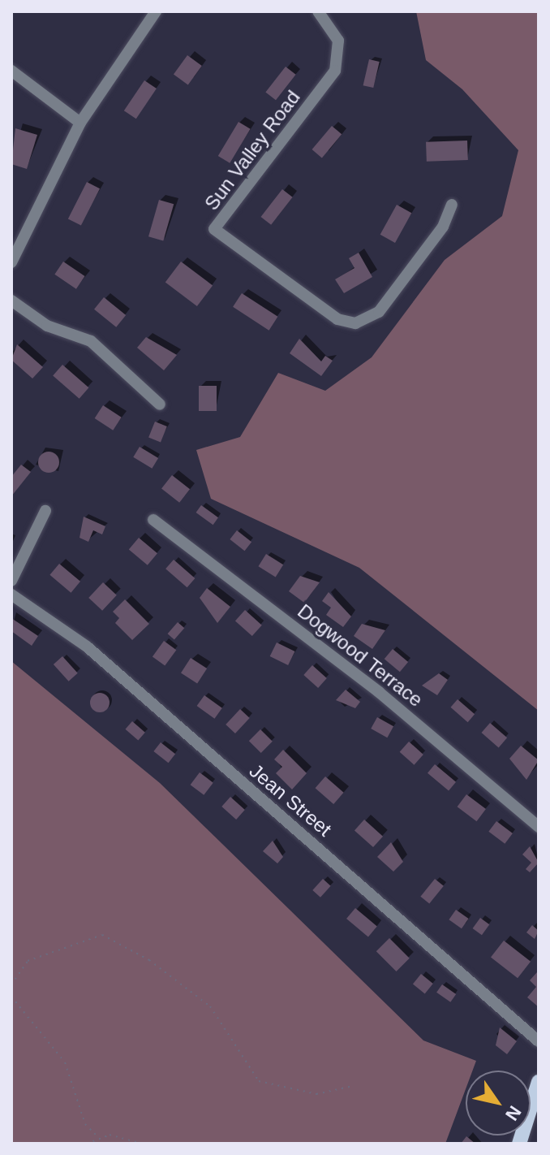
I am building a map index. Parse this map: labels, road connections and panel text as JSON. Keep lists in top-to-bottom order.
{
  "streets": {
    "street": ["Sun Valley Road", "Dogwood Terrace", "Jean Street"]
  },
  "north": "bottom right"
}
